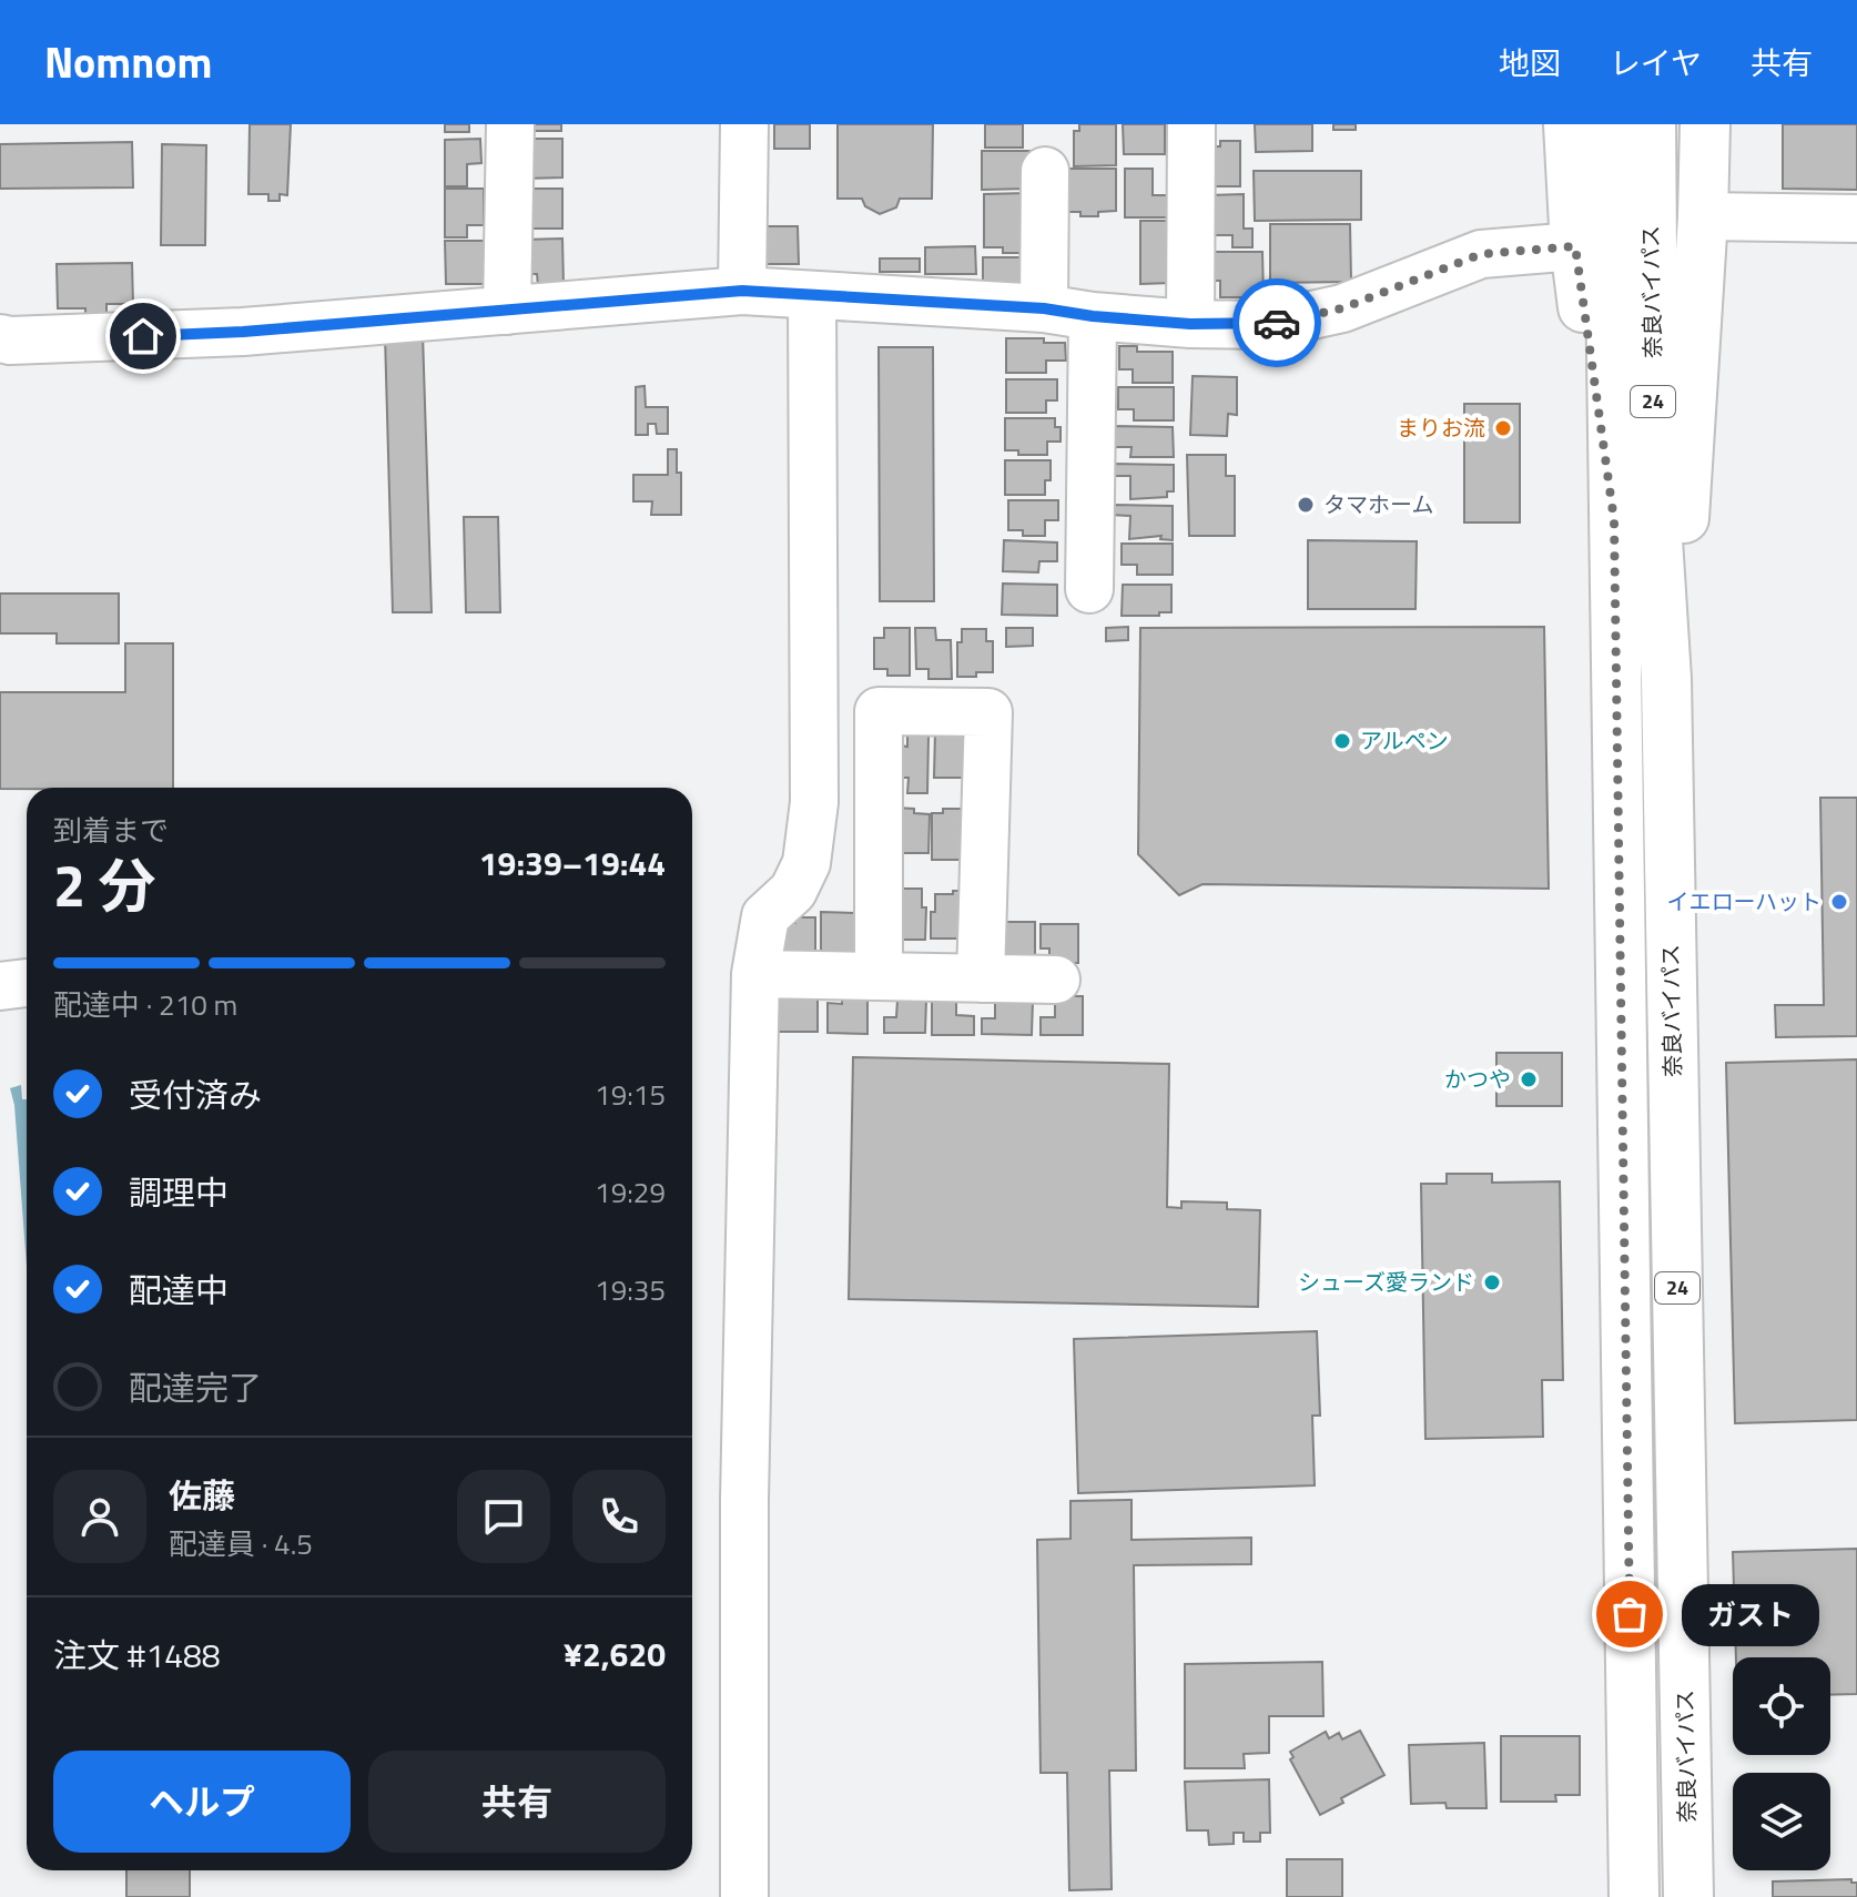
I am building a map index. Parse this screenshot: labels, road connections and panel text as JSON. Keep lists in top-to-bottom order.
{
  "streets": {
    "highway": ["奈良バイパス", "24"]
  },
  "places": [
    "まりお流",
    "タマホーム",
    "アルペン",
    "イエローハット",
    "かつや",
    "シューズ愛ランド",
    "ガスト"
  ],
  "page": {
    "header": "Nomnom",
    "nav": ["地図", "レイヤ", "共有"],
    "heading": ["2 分", "到着まで", "19:39–19:44"],
    "panel": [
      "佐藤",
      "配達員 · 4.5",
      "注文 #1488",
      "¥2,620"
    ],
    "bar": "配達中 · 210 m",
    "list": [
      ["受付済み", "19:15"],
      ["調理中", "19:29"],
      ["配達中", "19:35"],
      "配達完了"
    ],
    "bubble": "ガスト",
    "buttons": ["ヘルプ", "共有"]
  }
}
